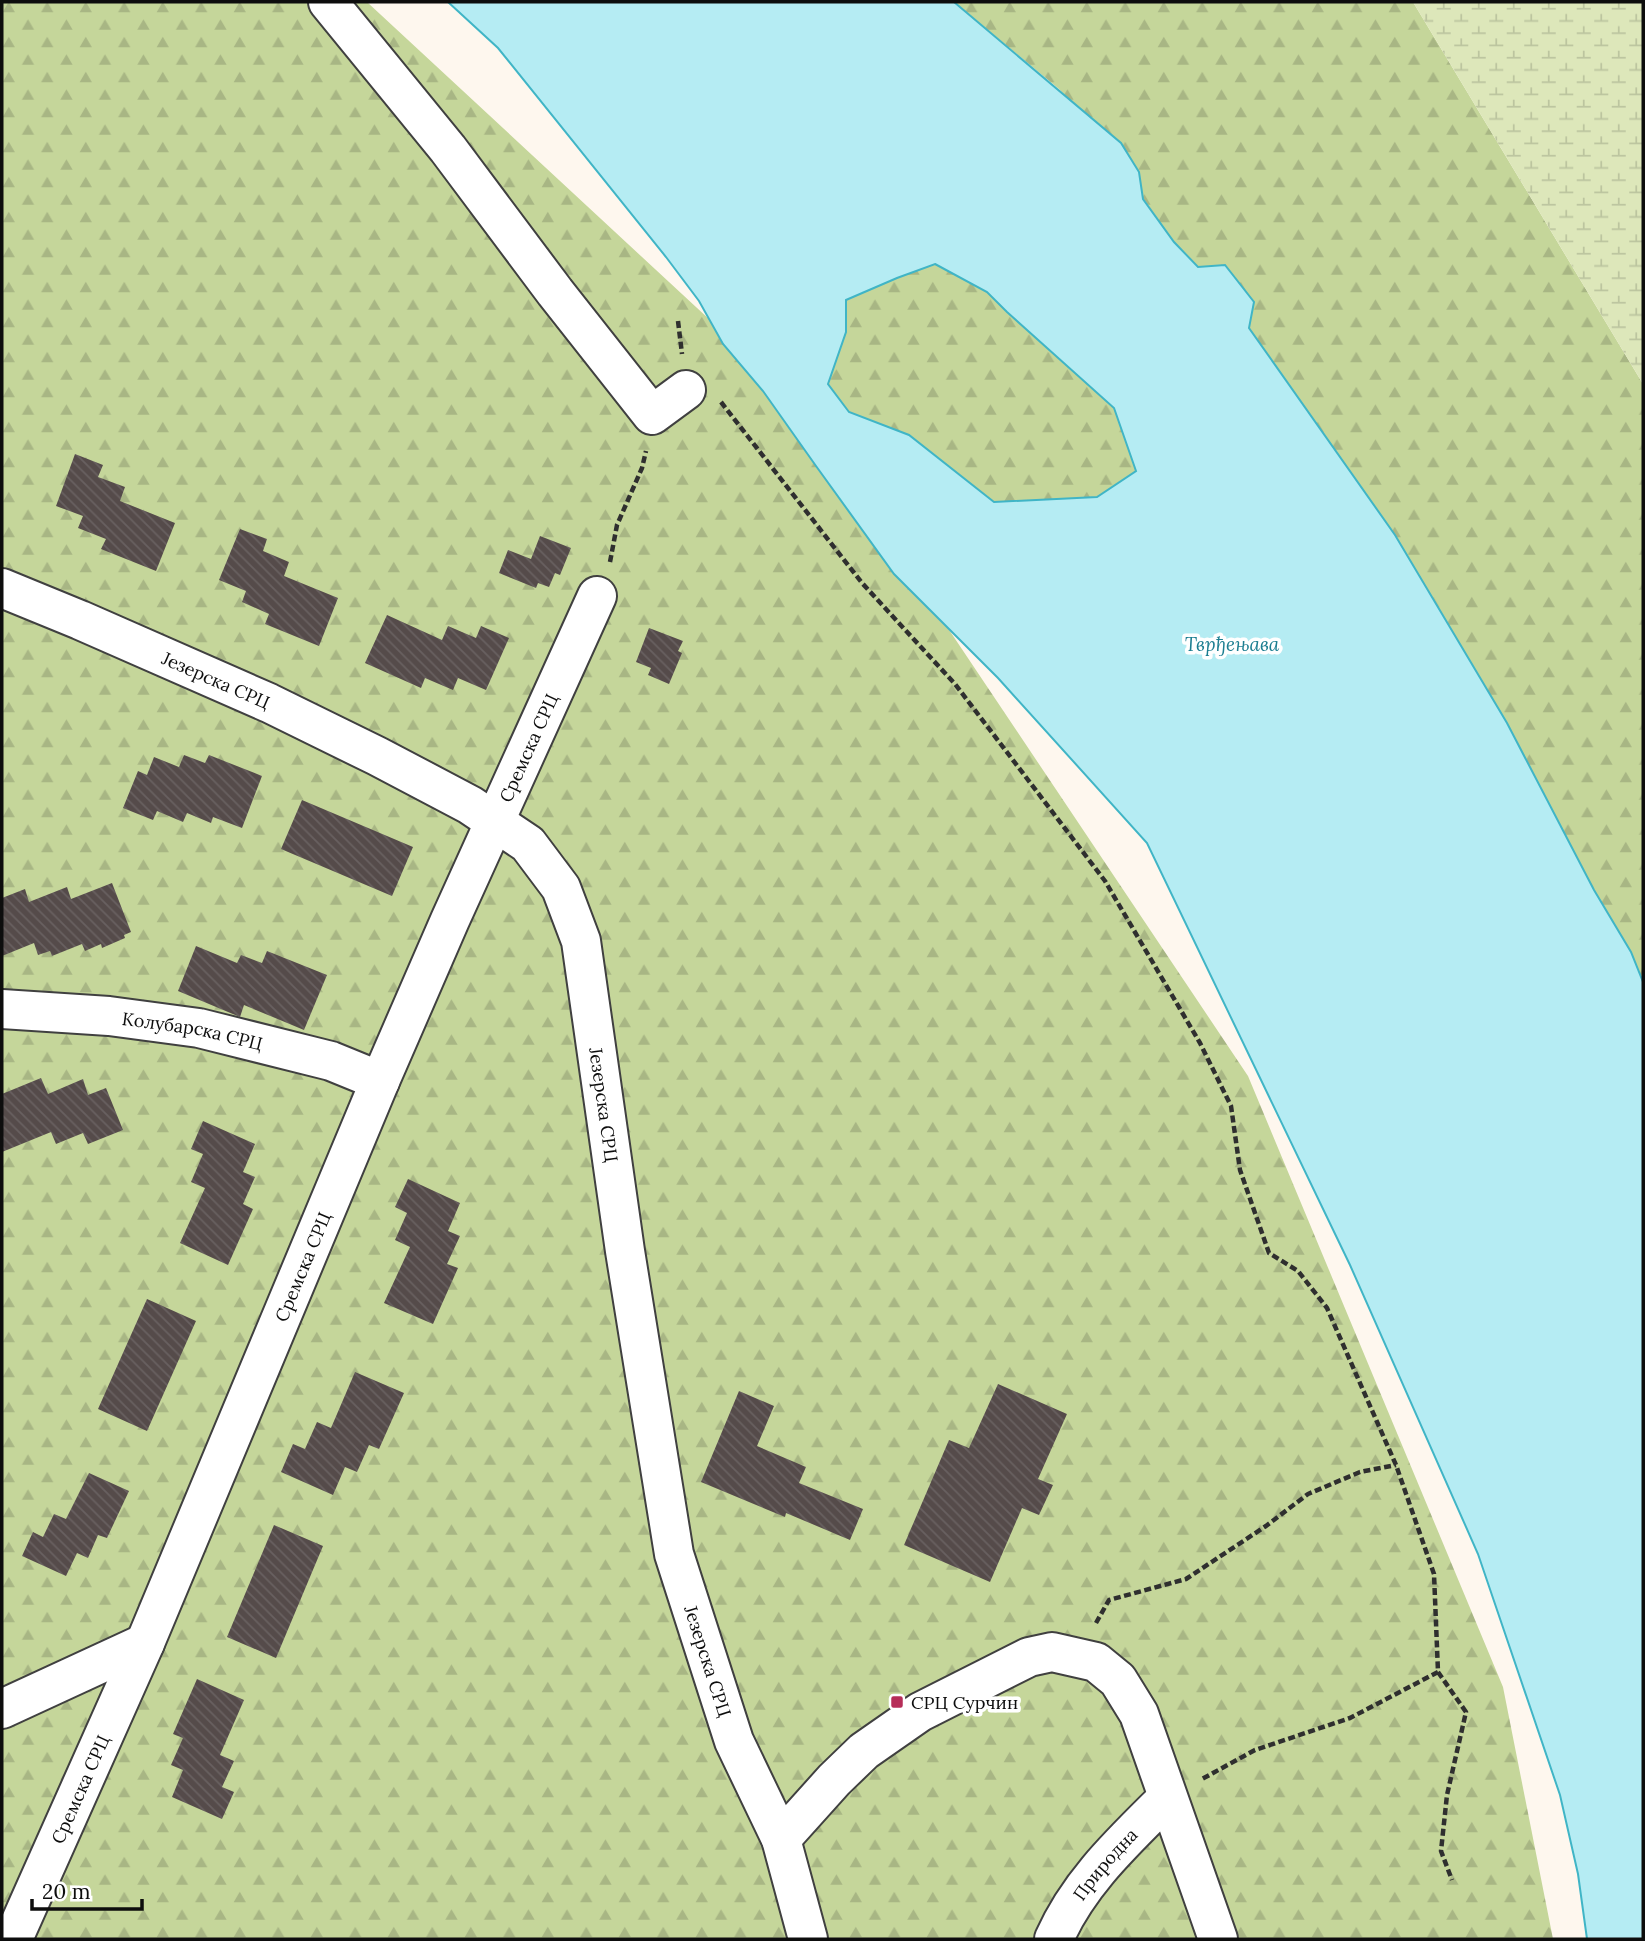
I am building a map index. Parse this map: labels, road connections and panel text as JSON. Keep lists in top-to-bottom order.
{
  "streets": {
    "street": [
      "Језерска СРЦ",
      "Сремска СРЦ",
      "Колубарска СРЦ",
      "Природна"
    ]
  },
  "crossings": [
    ["Језерска СРЦ", "Сремска СРЦ"],
    ["Сремска СРЦ", "Колубарска СРЦ"]
  ],
  "water": ["Тврђењава"],
  "places": {
    "transit": ["СРЦ Сурчин"]
  },
  "scale_bar": "20 m"
}
